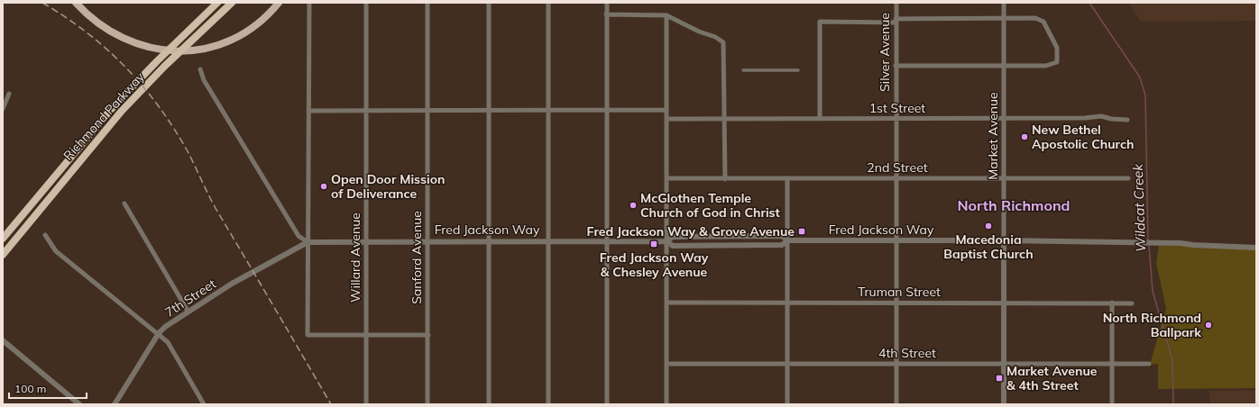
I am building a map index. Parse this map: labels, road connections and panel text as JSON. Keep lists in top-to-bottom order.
{
  "streets": {
    "highway": ["Richmond Parkway"],
    "street": [
      "Silver Avenue",
      "1st Street",
      "Market Avenue",
      "2nd Street",
      "Fred Jackson Way",
      "Willard Avenue",
      "Sanford Avenue",
      "Truman Street",
      "7th Street",
      "4th Street"
    ]
  },
  "crossings": [
    ["Silver Avenue", "1st Street"],
    ["Silver Avenue", "2nd Street"],
    ["Silver Avenue", "Fred Jackson Way"],
    ["Silver Avenue", "Truman Street"],
    ["Silver Avenue", "4th Street"],
    ["1st Street", "Market Avenue"],
    ["Market Avenue", "2nd Street"],
    ["Market Avenue", "Fred Jackson Way"],
    ["Market Avenue", "Truman Street"],
    ["Market Avenue", "4th Street"],
    ["Fred Jackson Way", "Willard Avenue"],
    ["Fred Jackson Way", "Sanford Avenue"],
    ["Fred Jackson Way", "7th Street"]
  ],
  "districts": ["North Richmond"],
  "water": ["Wildcat Creek"],
  "places": {
    "other": [
      "New Bethel Apostolic Church",
      "Open Door Mission of Deliverance",
      "McGlothen Temple Church of God in Christ",
      "Macedonia Baptist Church",
      "North Richmond Ballpark"
    ],
    "transit": ["Fred Jackson Way & Grove Avenue", "Fred Jackson Way & Chesley Avenue", "Market Avenue & 4th Street"]
  },
  "scale_bar": "100 m"
}
